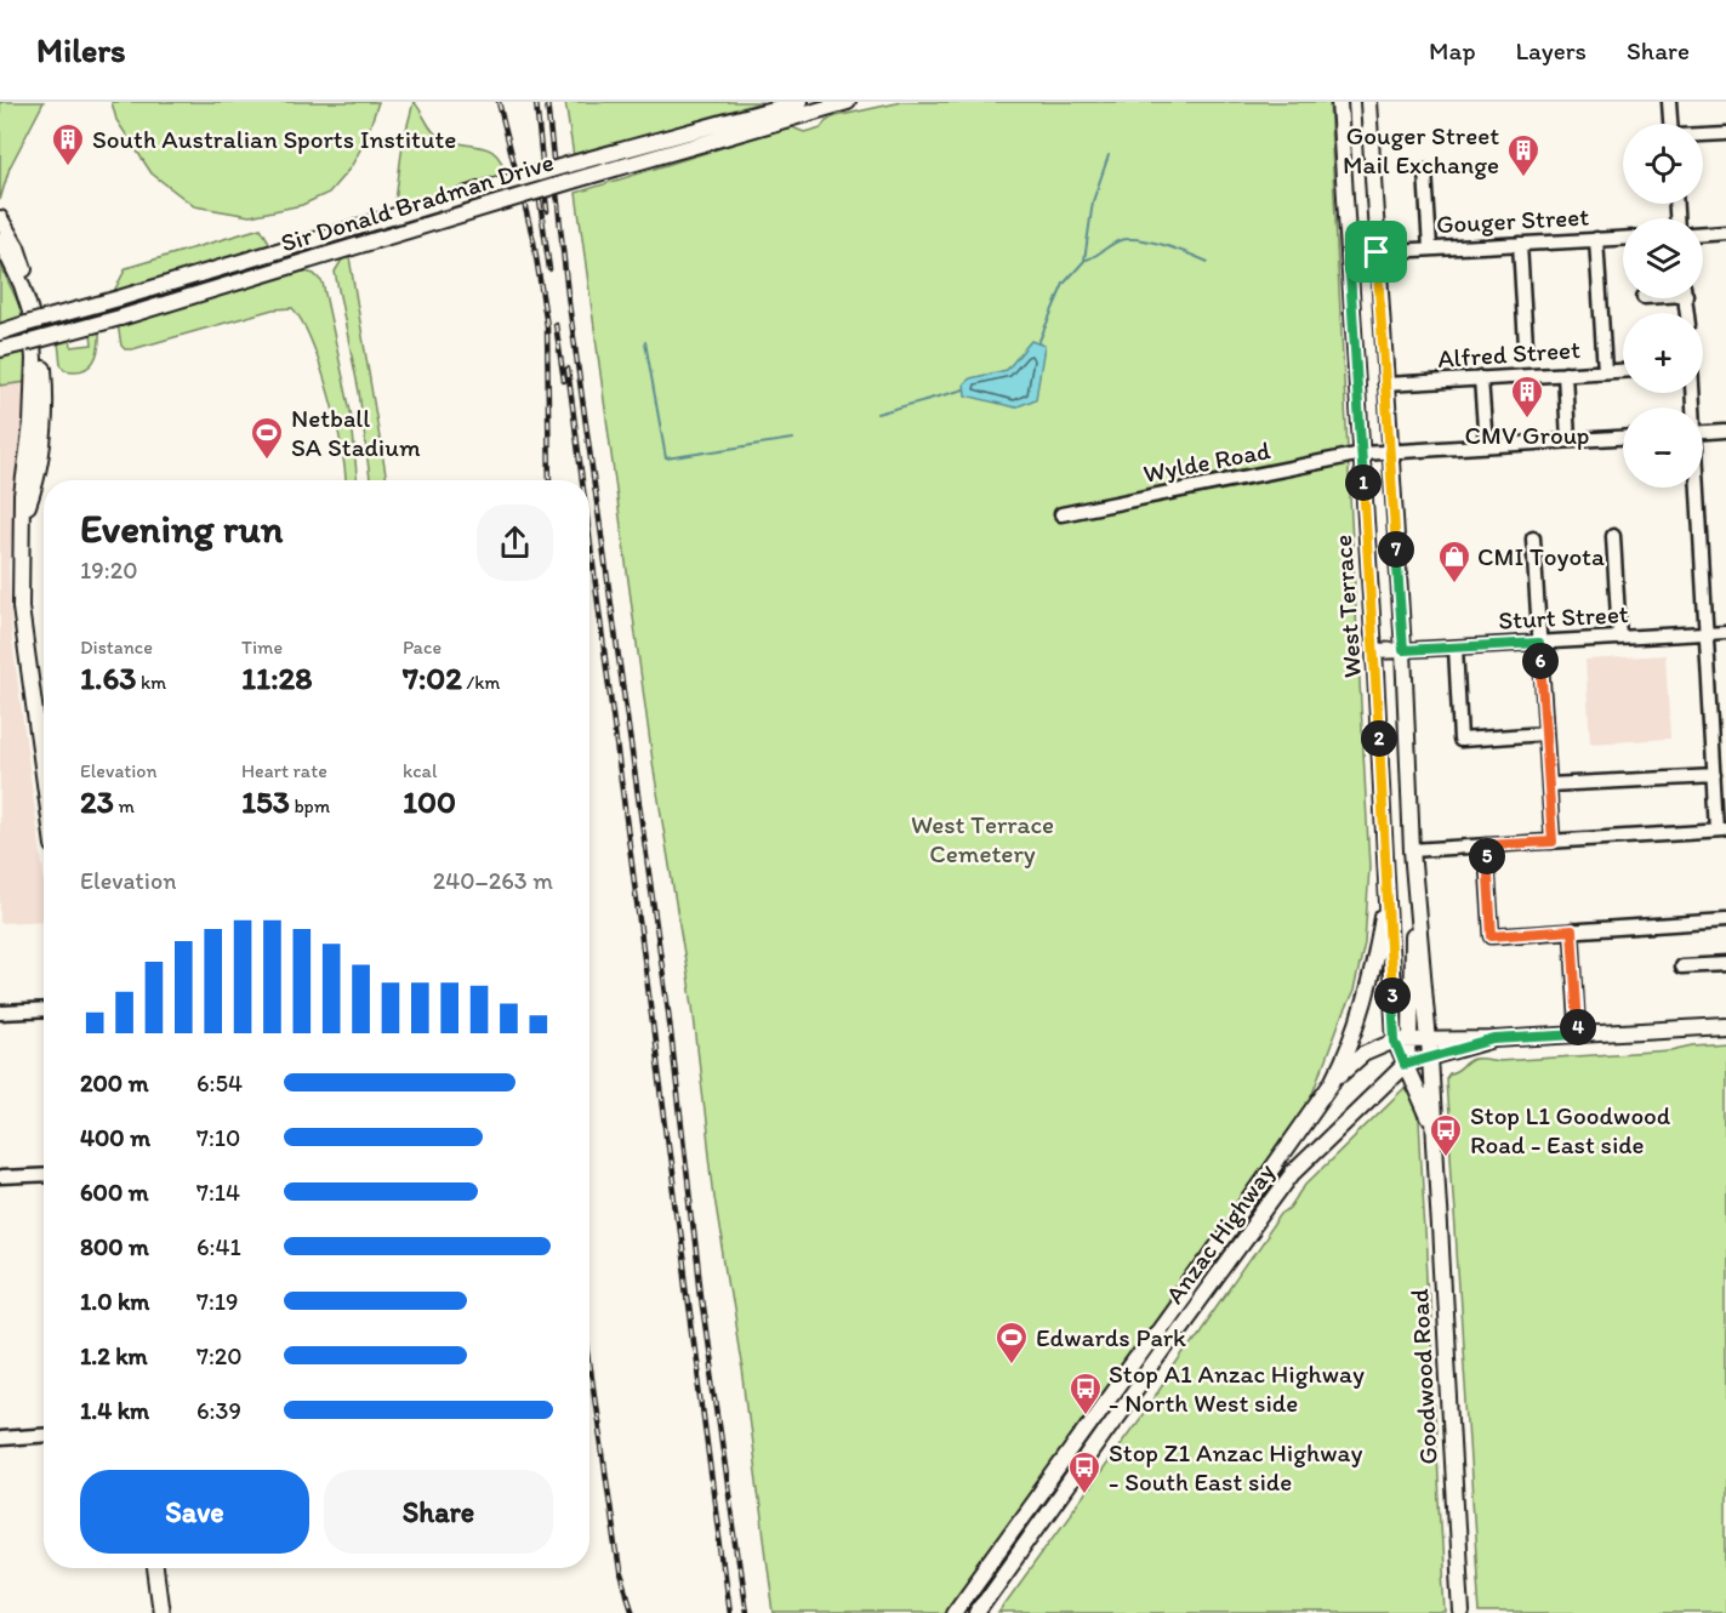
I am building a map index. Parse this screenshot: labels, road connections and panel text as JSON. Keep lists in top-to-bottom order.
{
  "streets": {
    "main road": [
      "Sir Donald Bradman Drive",
      "West Terrace",
      "Anzac Highway",
      "Goodwood Road"
    ],
    "street": [
      "Gouger Street",
      "Alfred Street",
      "Wylde Road",
      "Sturt Street"
    ]
  },
  "crossings": [
    ["Gouger Street", "West Terrace"],
    ["Alfred Street", "West Terrace"],
    ["Wylde Road", "West Terrace"],
    ["West Terrace", "Sturt Street"],
    ["West Terrace", "Anzac Highway"],
    ["West Terrace", "Goodwood Road"],
    ["Anzac Highway", "Goodwood Road"]
  ],
  "parks": ["West Terrace Cemetery"],
  "places": {
    "building": ["South Australian Sports Institute", "Gouger Street Mail Exchange", "CMV Group"],
    "sports": ["Netball SA Stadium", "Edwards Park"],
    "shop": ["CMI Toyota"],
    "bus stop": ["Stop L1 Goodwood Road - East side", "Stop A1 Anzac Highway - North West side", "Stop Z1 Anzac Highway - South East side"]
  },
  "page": {
    "header": "Milers",
    "nav": ["Map", "Layers", "Share"],
    "map_buttons": ["+", "−"],
    "pins": [
      "1",
      "7",
      "6",
      "2",
      "5",
      "3",
      "4"
    ],
    "heading": ["Evening run", "19:20"],
    "stats": [
      ["Distance", "1.63 km"],
      ["Time", "11:28"],
      ["Pace", "7:02 /km"],
      ["Elevation", "23 m"],
      ["Heart rate", "153 bpm"],
      ["kcal", "100"]
    ],
    "chart": ["Elevation", "240–263 m"],
    "list": [
      {
        "name": "200 m",
        "note": "6:54"
      },
      {
        "name": "400 m",
        "note": "7:10"
      },
      {
        "name": "600 m",
        "note": "7:14"
      },
      {
        "name": "800 m",
        "note": "6:41"
      },
      {
        "name": "1.0 km",
        "note": "7:19"
      },
      {
        "name": "1.2 km",
        "note": "7:20"
      },
      {
        "name": "1.4 km",
        "note": "6:39"
      }
    ],
    "buttons": ["Save", "Share"]
  }
}
